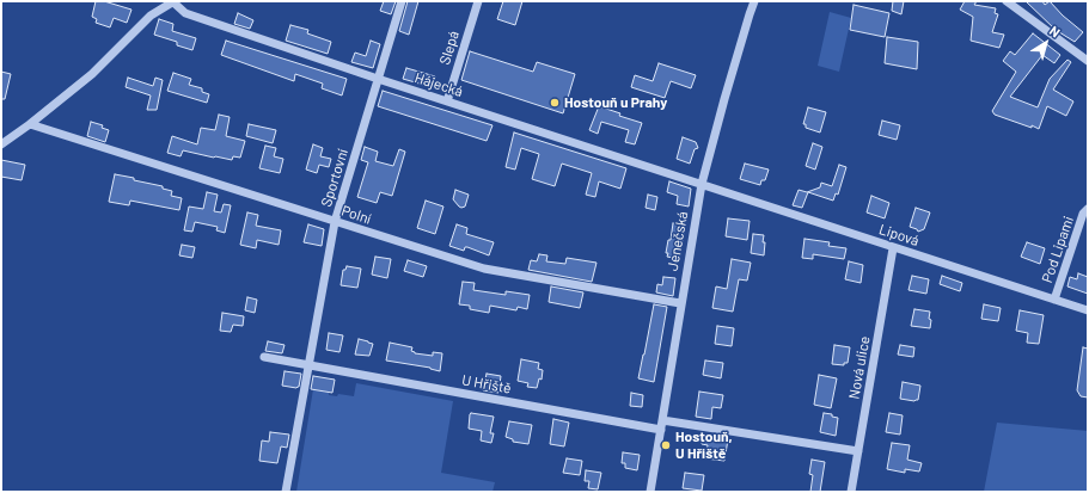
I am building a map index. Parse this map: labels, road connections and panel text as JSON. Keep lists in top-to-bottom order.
{
  "streets": {
    "street": [
      "Slepá",
      "Hájecká",
      "Sportovní",
      "Polní",
      "Lipová",
      "Jenečská",
      "Pod Lipami",
      "Nová ulice",
      "U Hřiště"
    ]
  },
  "crossings": [
    ["Slepá", "Hájecká"],
    ["Hájecká", "Sportovní"],
    ["Hájecká", "Lipová"],
    ["Hájecká", "Jenečská"],
    ["Sportovní", "Polní"],
    ["Sportovní", "U Hřiště"],
    ["Polní", "Jenečská"],
    ["Lipová", "Jenečská"],
    ["Lipová", "Pod Lipami"],
    ["Lipová", "Nová ulice"],
    ["Jenečská", "U Hřiště"]
  ],
  "places": ["Hostouň u Prahy", "Hostouň, U Hřiště"],
  "north": "top right"
}
